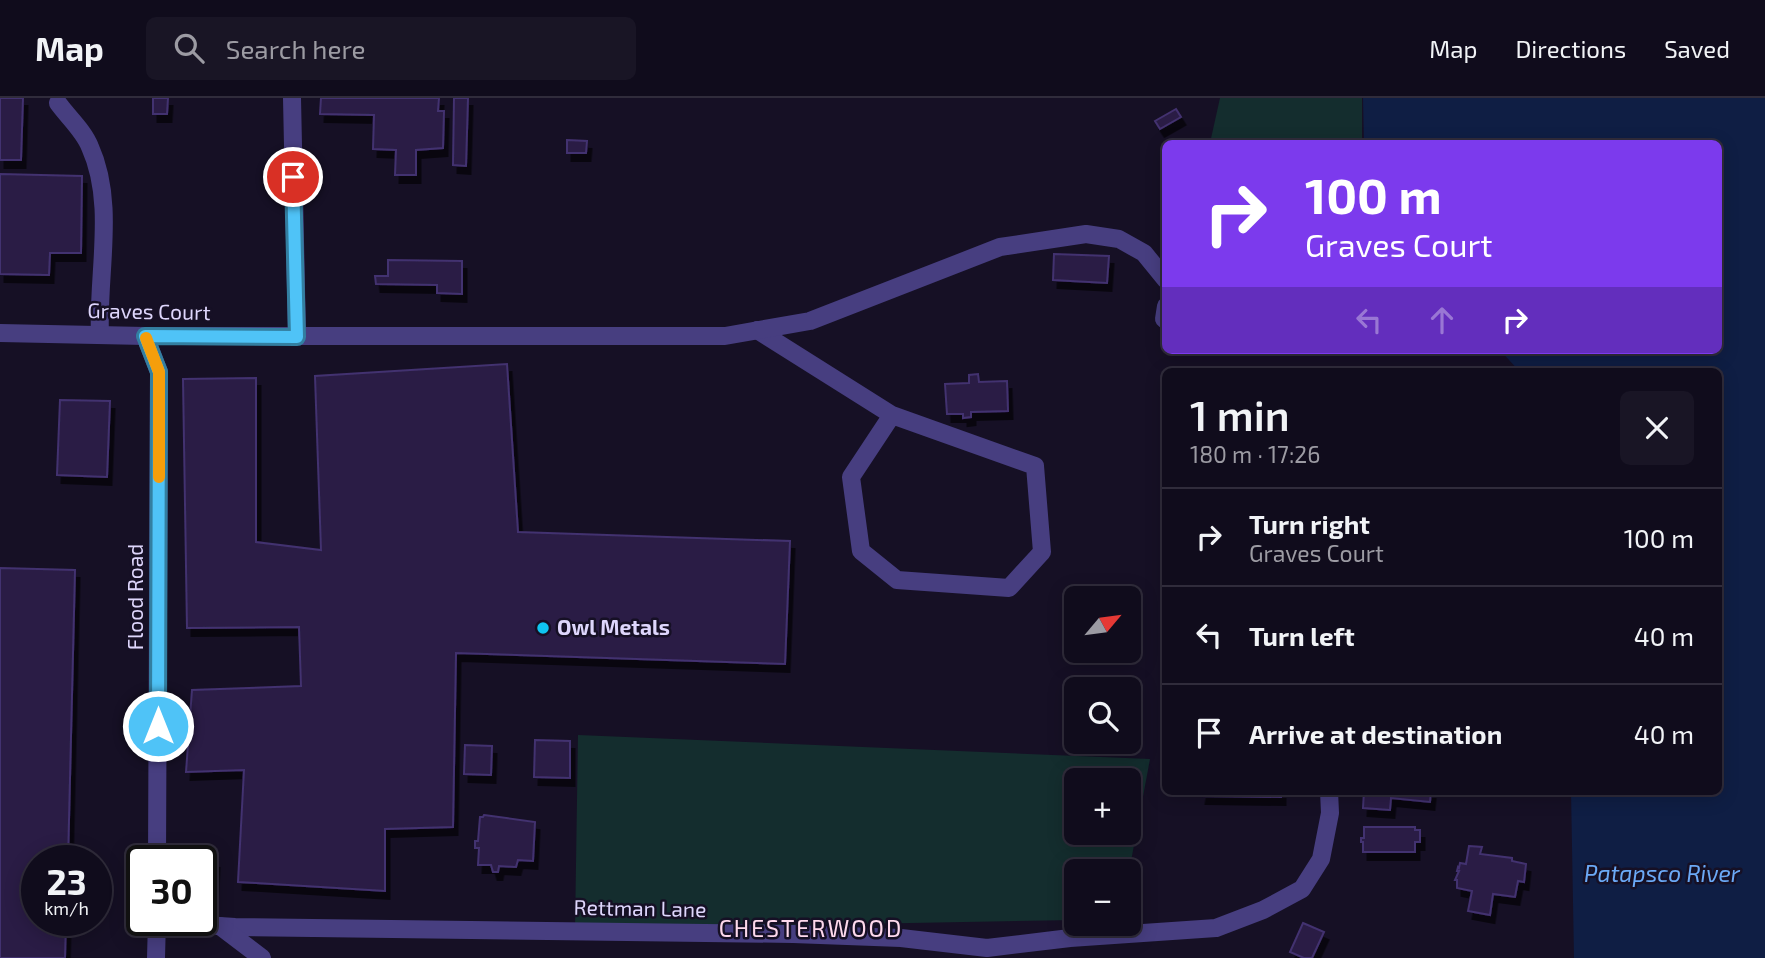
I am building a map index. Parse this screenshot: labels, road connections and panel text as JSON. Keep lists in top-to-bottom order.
{
  "streets": {
    "street": ["Graves Court", "Flood Road", "Rettman Lane"]
  },
  "crossings": [
    ["Graves Court", "Flood Road"]
  ],
  "districts": ["CHESTERWOOD"],
  "water": ["Patapsco River"],
  "places": ["Owl Metals"],
  "north": "top right",
  "page": {
    "header": "Map",
    "search": "Search here",
    "nav": ["Map", "Directions", "Saved"],
    "turn": ["100 m", "Graves Court"],
    "heading": ["1 min", "180 m · 17:26"],
    "list": [
      {
        "name": "Turn right",
        "note": "Graves Court",
        "value": "100 m"
      },
      {
        "name": "Turn left",
        "value": "40 m"
      },
      {
        "name": "Arrive at destination",
        "value": "40 m"
      }
    ],
    "map_buttons": ["+", "−"],
    "speed": "23 km/h",
    "limit": "30"
  }
}
